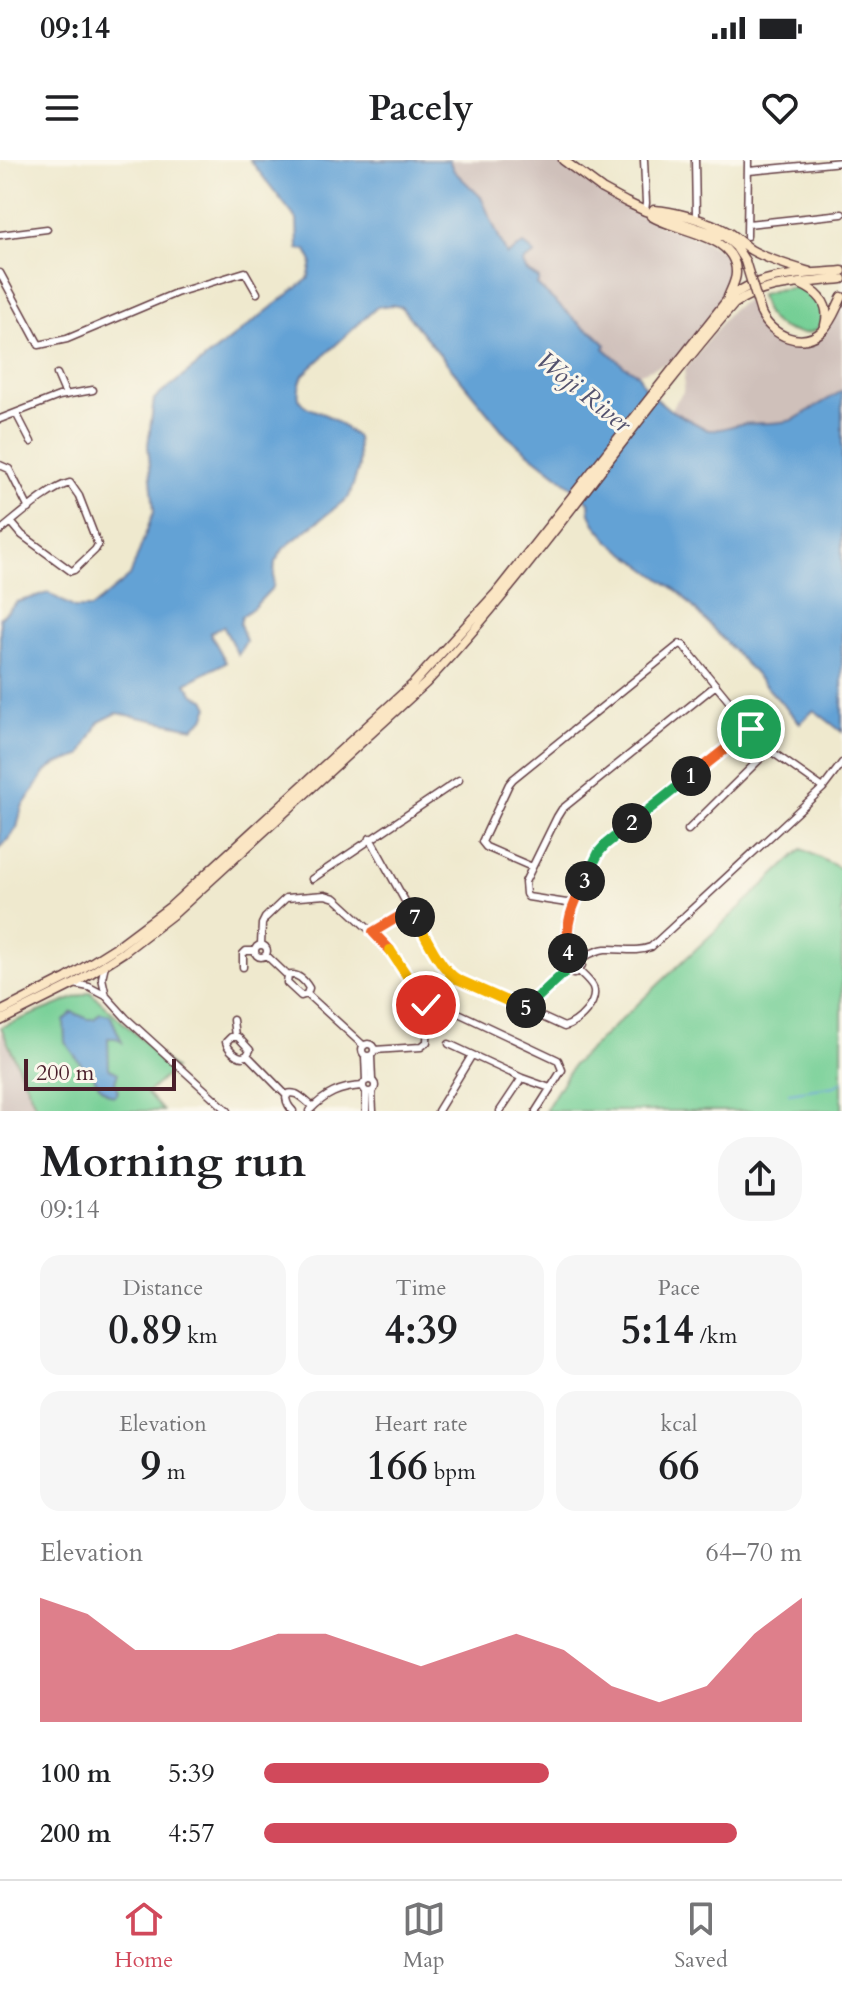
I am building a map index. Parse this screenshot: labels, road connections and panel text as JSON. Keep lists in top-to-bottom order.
{
  "water": ["Woji River"],
  "scale_bar": "200 m",
  "page": {
    "status": "09:14",
    "header": "Pacely",
    "pins": [
      "1",
      "2",
      "3",
      "7",
      "4",
      "5"
    ],
    "scale": "200 m",
    "heading": ["Morning run", "09:14"],
    "stats": [
      ["Distance", "0.89 km"],
      ["Time", "4:39"],
      ["Pace", "5:14 /km"],
      ["Elevation", "9 m"],
      ["Heart rate", "166 bpm"],
      ["kcal", "66"]
    ],
    "chart": ["Elevation", "64–70 m"],
    "list": [
      {
        "name": "100 m",
        "note": "5:39"
      },
      {
        "name": "200 m",
        "note": "4:57"
      }
    ],
    "tabs": ["Home", "Map", "Saved"]
  }
}
